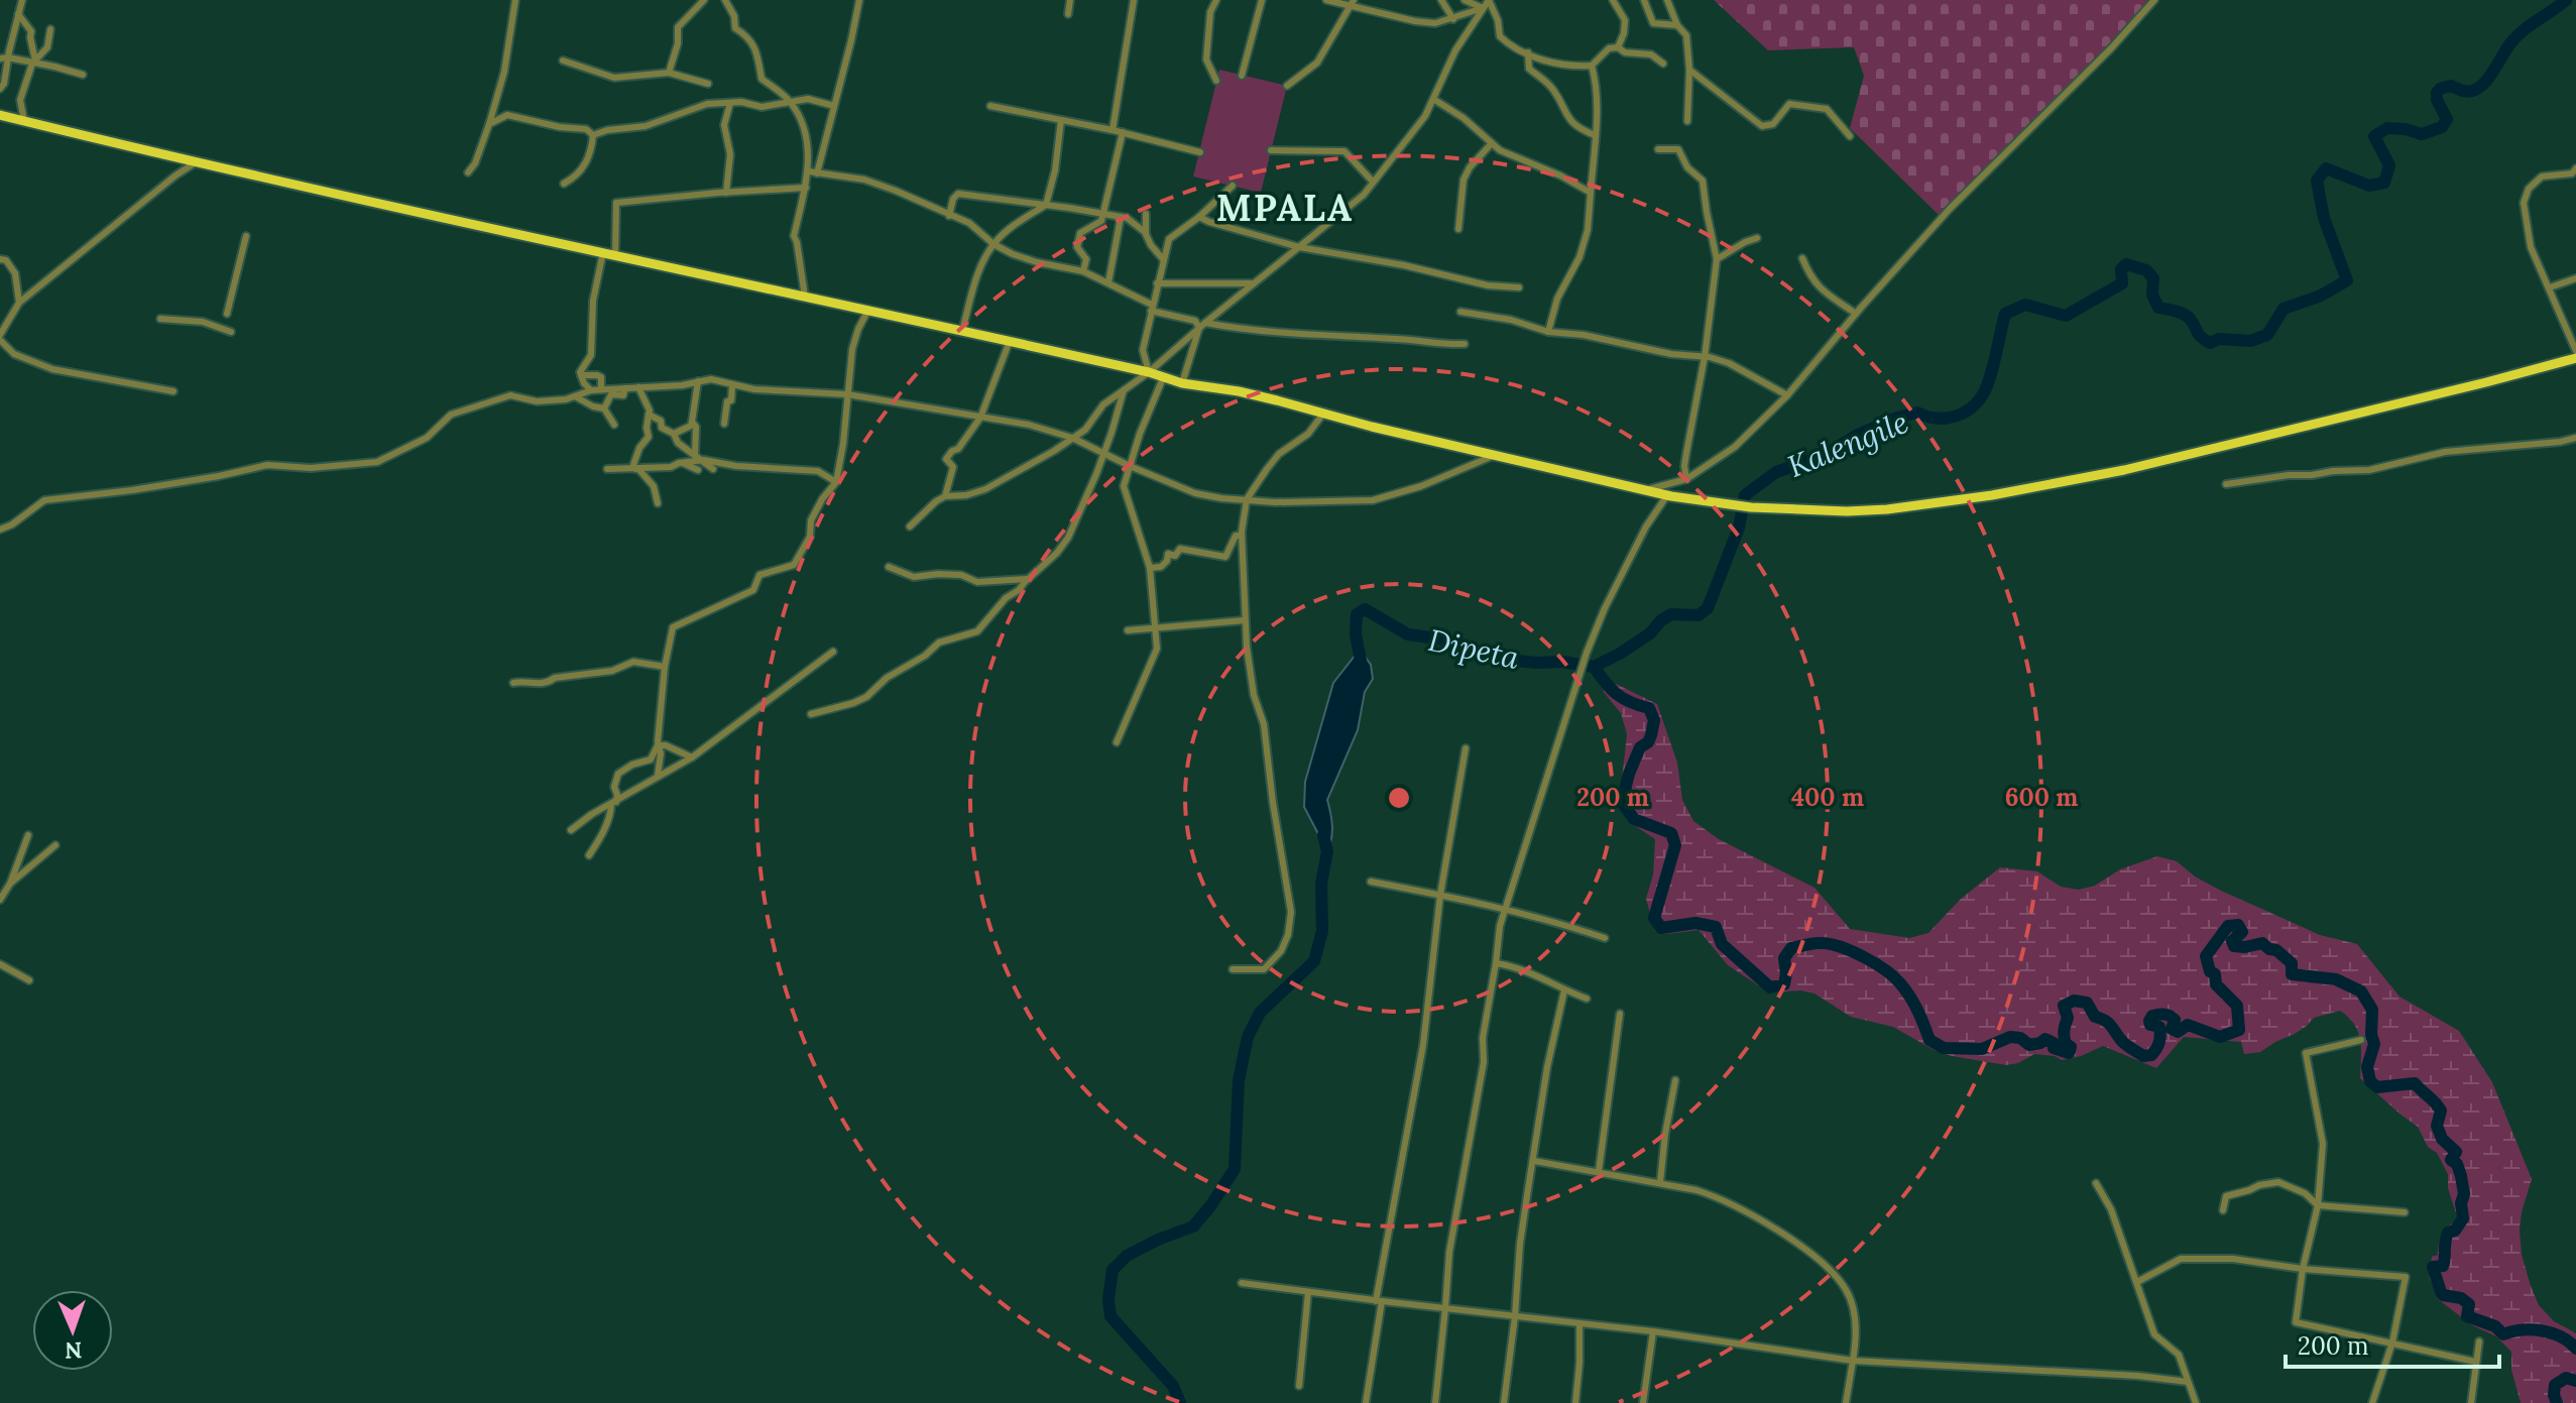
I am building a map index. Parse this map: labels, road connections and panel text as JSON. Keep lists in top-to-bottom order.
{
  "districts": ["MPALA"],
  "water": ["Kalengile", "Dipeta"],
  "scale_bar": "200 m",
  "north": "bottom",
  "rings": ["200 m", "400 m", "600 m"]
}
